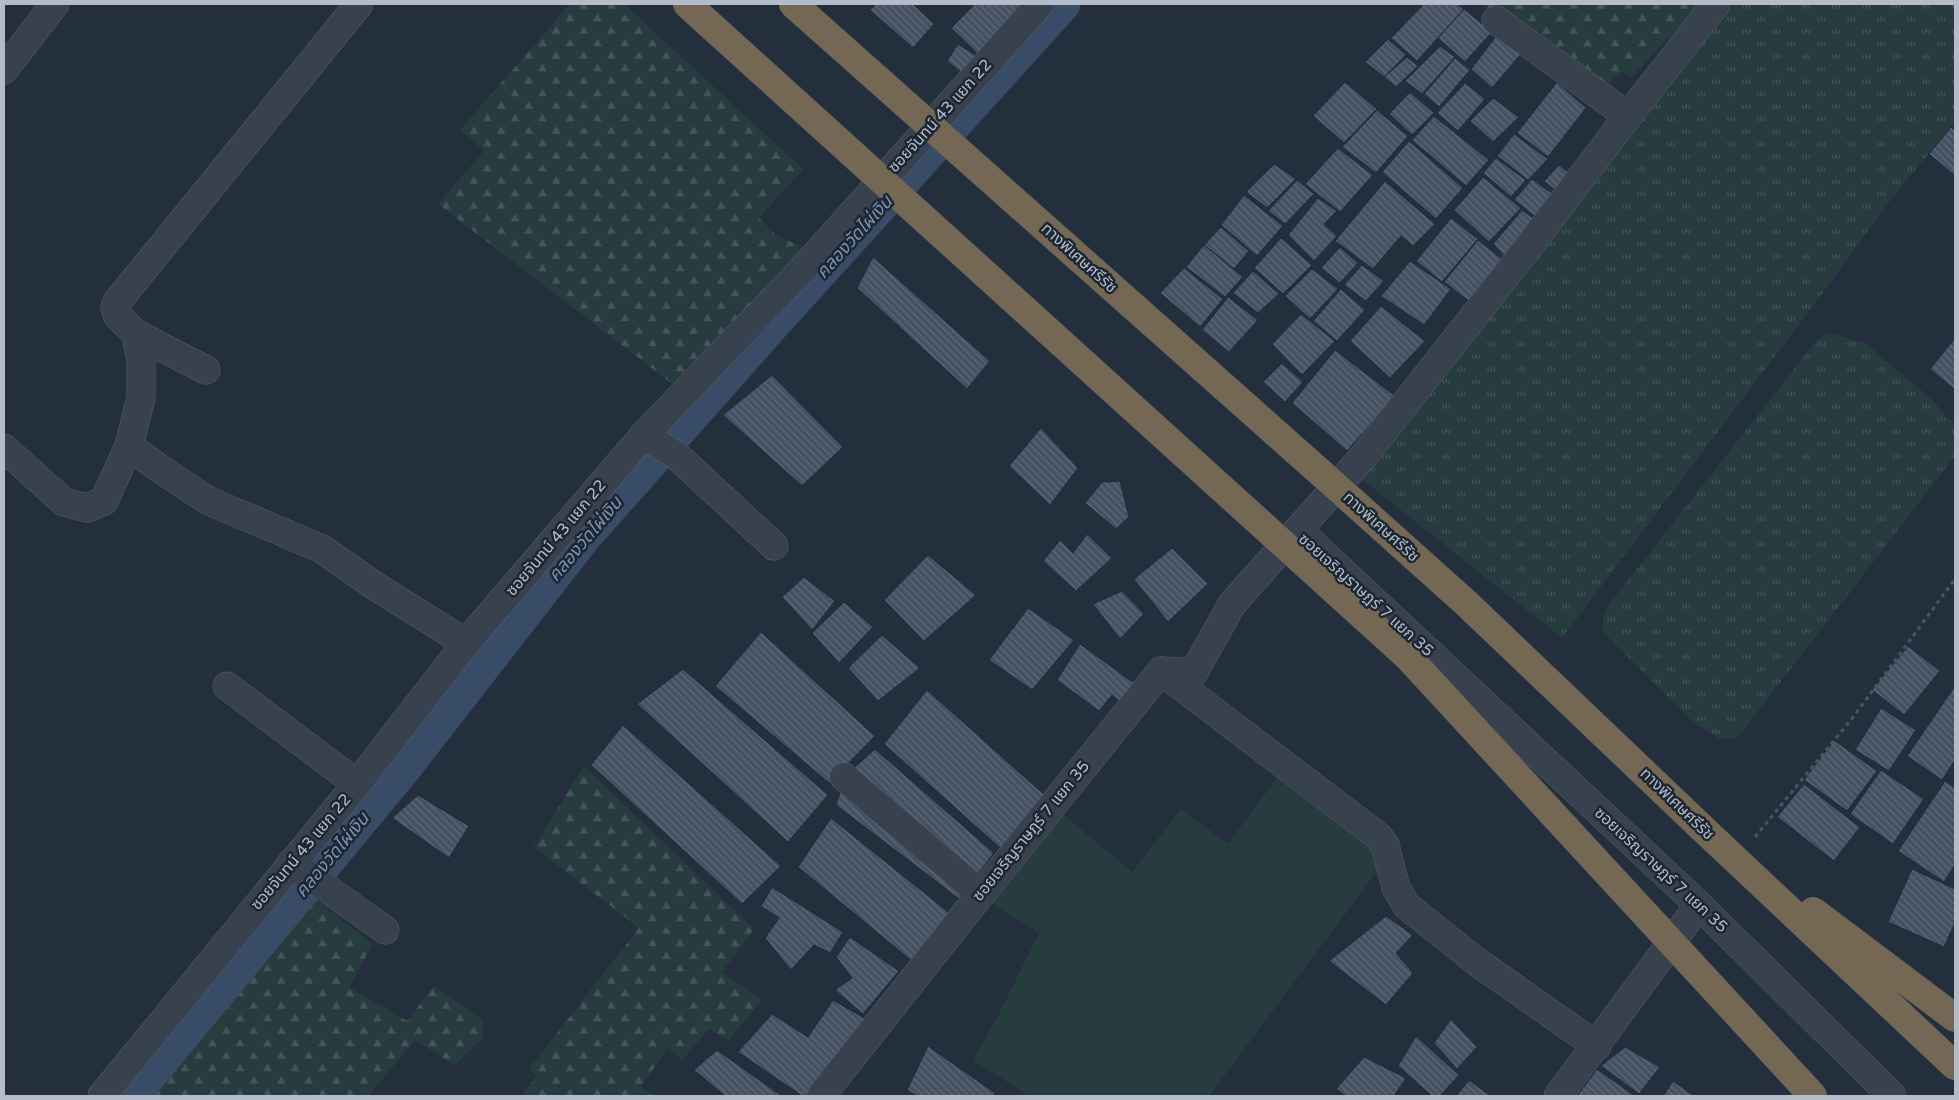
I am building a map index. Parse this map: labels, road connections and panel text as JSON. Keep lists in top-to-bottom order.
{
  "streets": {
    "highway": ["ทางพิเศษศรีรัช"],
    "street": ["ซอยจันทน์ 43 แยก 22", "ซอยเจริญราษฎร์ 7 แยก 35"]
  },
  "water": ["คลองวัดไผ่เงิน"]
}
